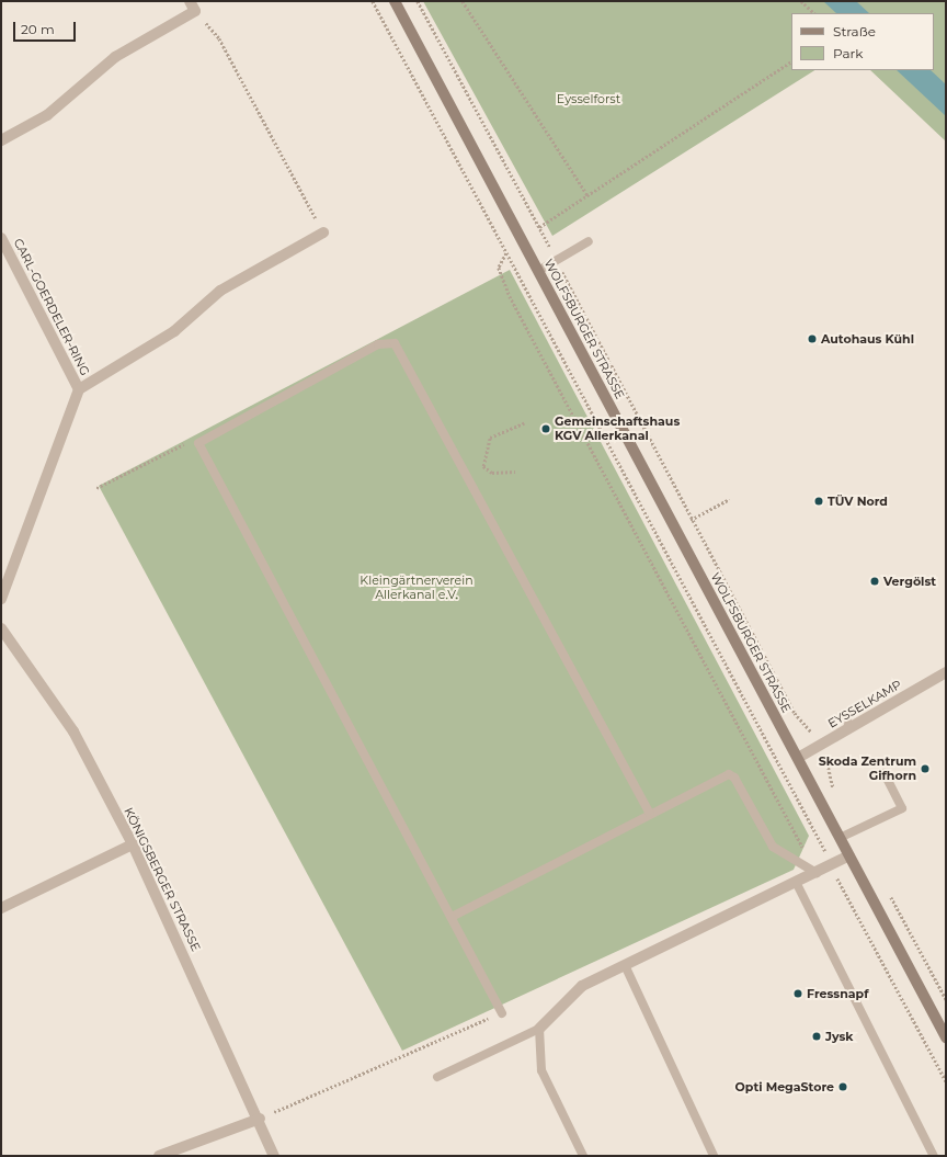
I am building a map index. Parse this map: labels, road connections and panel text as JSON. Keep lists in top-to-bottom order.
{
  "streets": {
    "street": [
      "CARL-GOERDELER-RING",
      "WOLFSBURGER STRASSE",
      "EYSSELKAMP",
      "KÖNIGSBERGER STRASSE"
    ]
  },
  "crossings": [
    ["WOLFSBURGER STRASSE", "EYSSELKAMP"]
  ],
  "parks": ["Eysselforst", "Kleingärtnerverein Allerkanal e.V."],
  "places": [
    "Autohaus Kühl",
    "Gemeinschaftshaus KGV Allerkanal",
    "TÜV Nord",
    "Vergölst",
    "Skoda Zentrum Gifhorn",
    "Fressnapf",
    "Jysk",
    "Opti MegaStore"
  ],
  "legend": ["Straße", "Park"],
  "scale_bar": "20 m"
}
